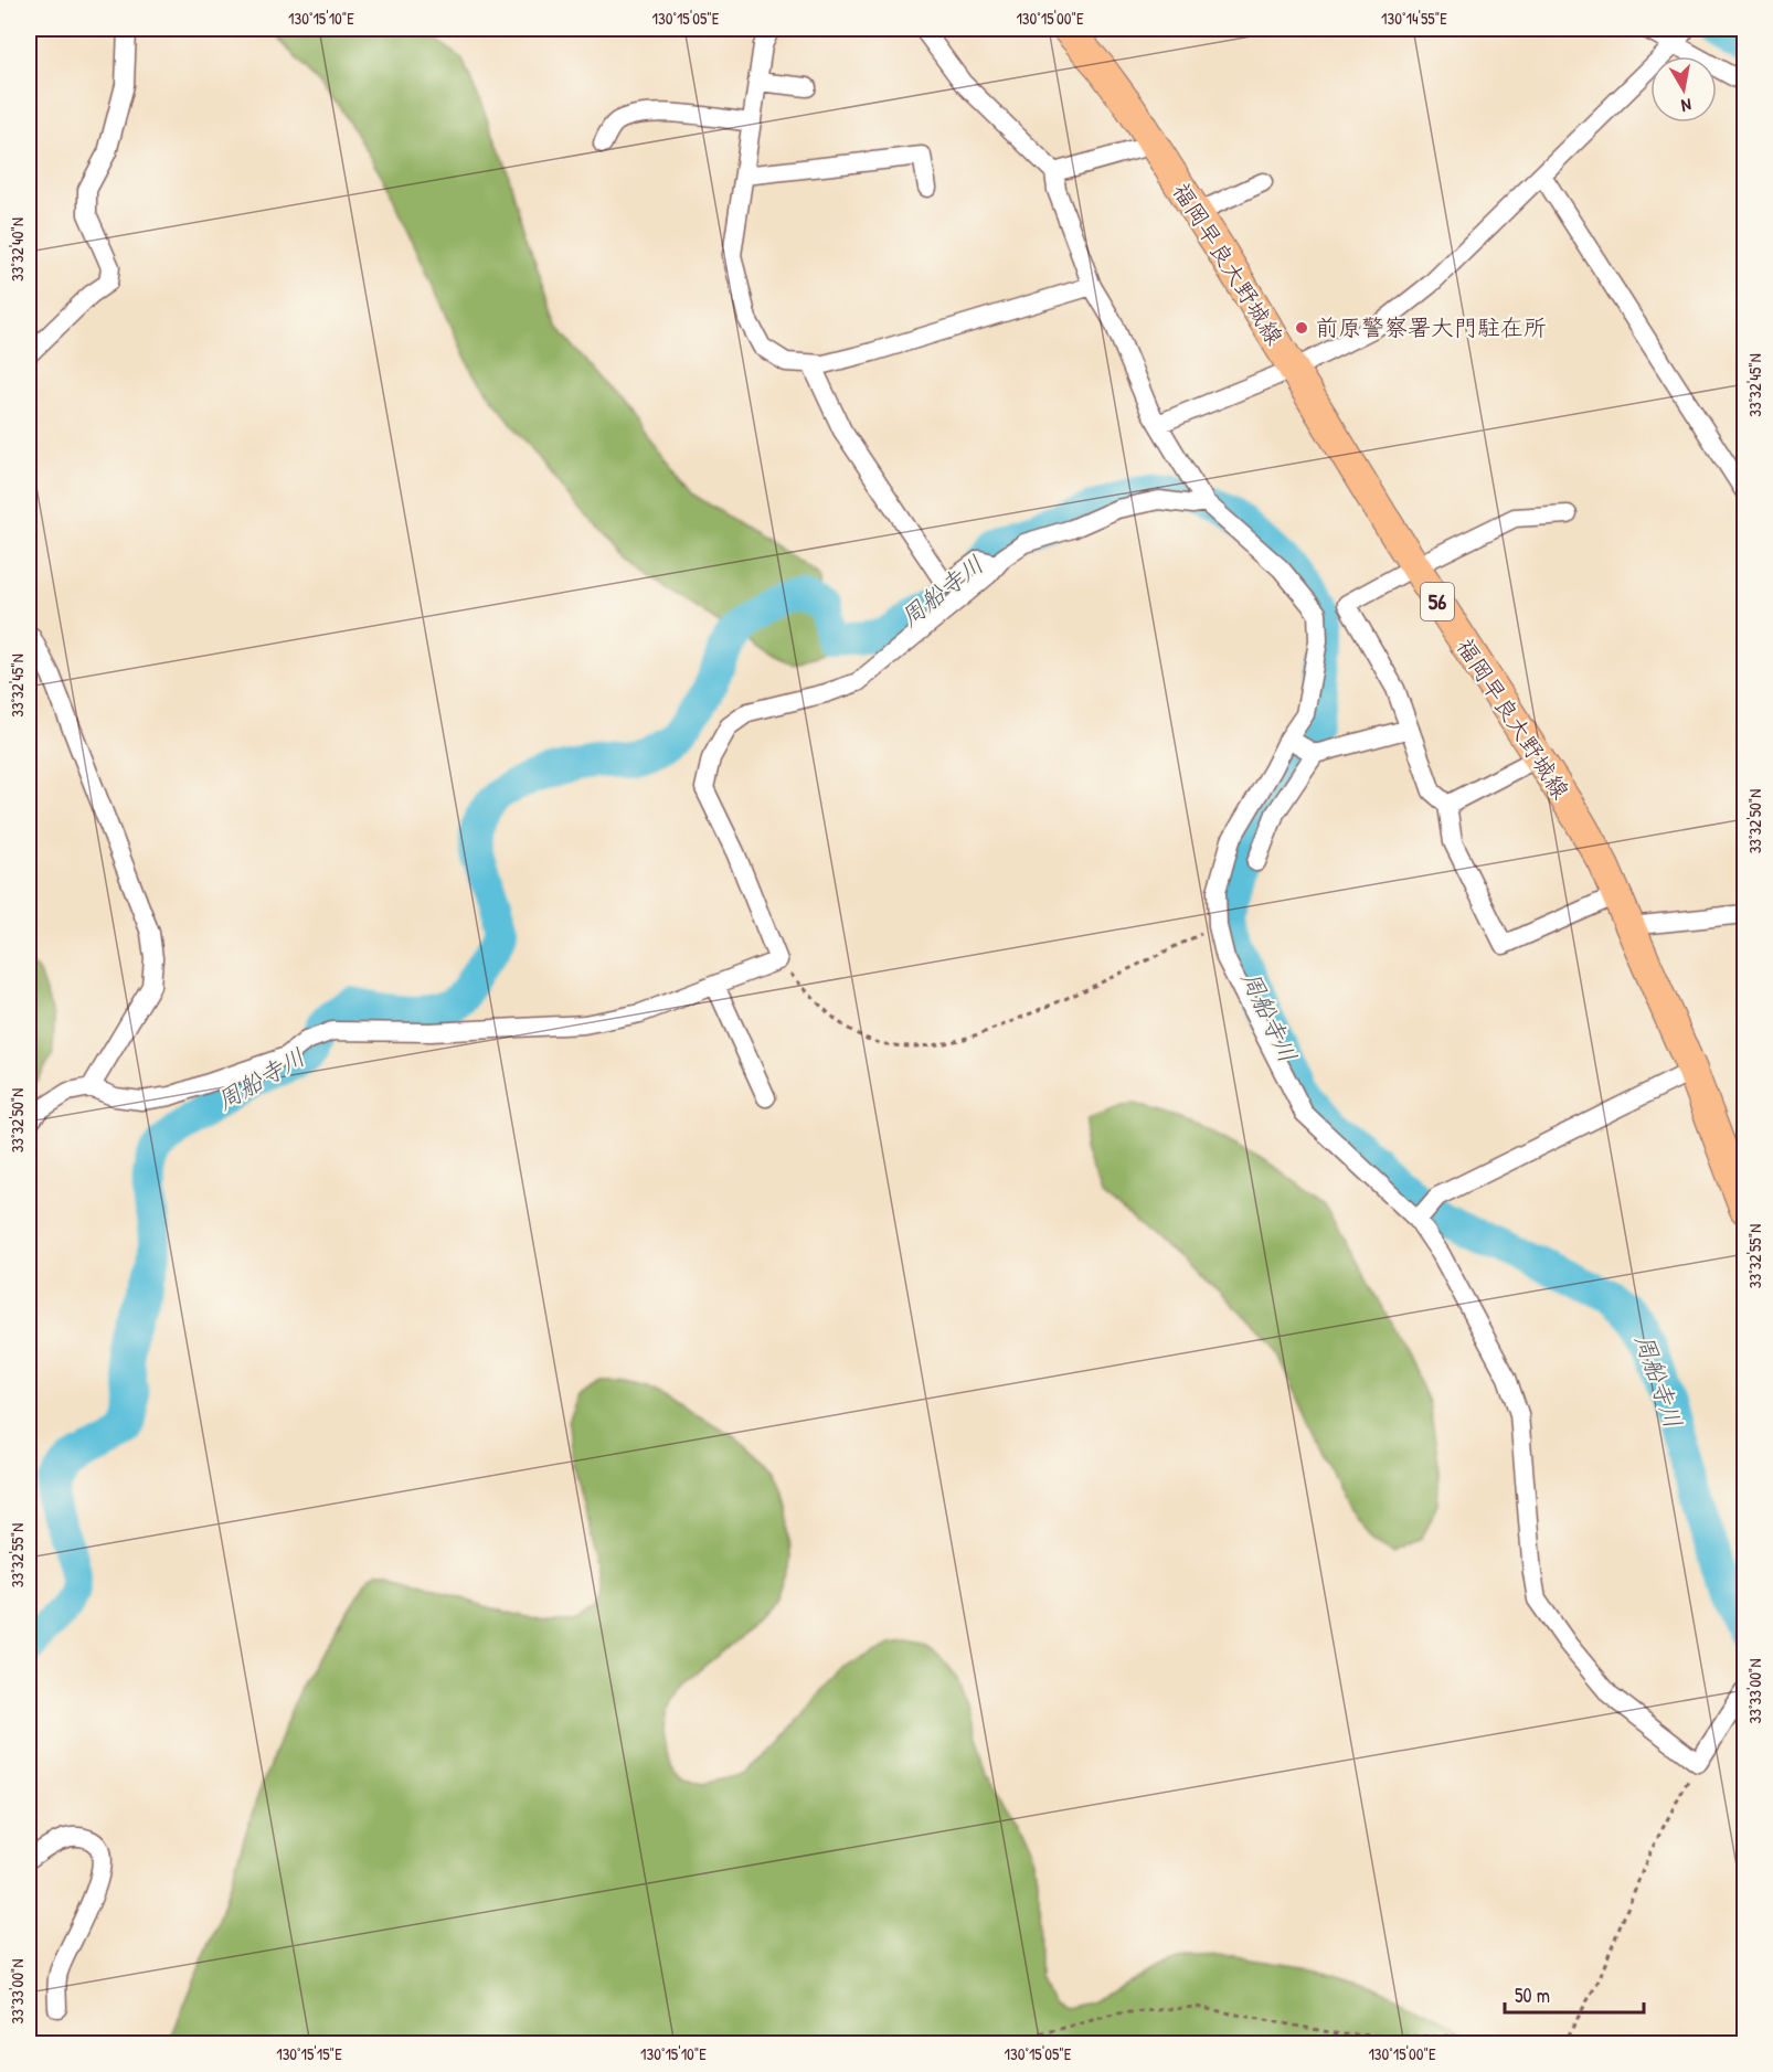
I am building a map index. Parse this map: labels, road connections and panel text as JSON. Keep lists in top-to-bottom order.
{
  "streets": {
    "main road": ["福岡早良大野城線", "56"]
  },
  "water": ["周船寺川"],
  "places": ["前原警察署大門駐在所"],
  "scale_bar": "50 m",
  "north": "bottom",
  "coordinates": [
    "130°15'10\"E",
    "130°15'05\"E",
    "130°15'00\"E",
    "130°14'55\"E",
    "33°32'40\"N",
    "33°32'45\"N",
    "33°32'50\"N",
    "33°32'55\"N",
    "33°33'00\"N",
    "130°15'15\"E"
  ]
}
